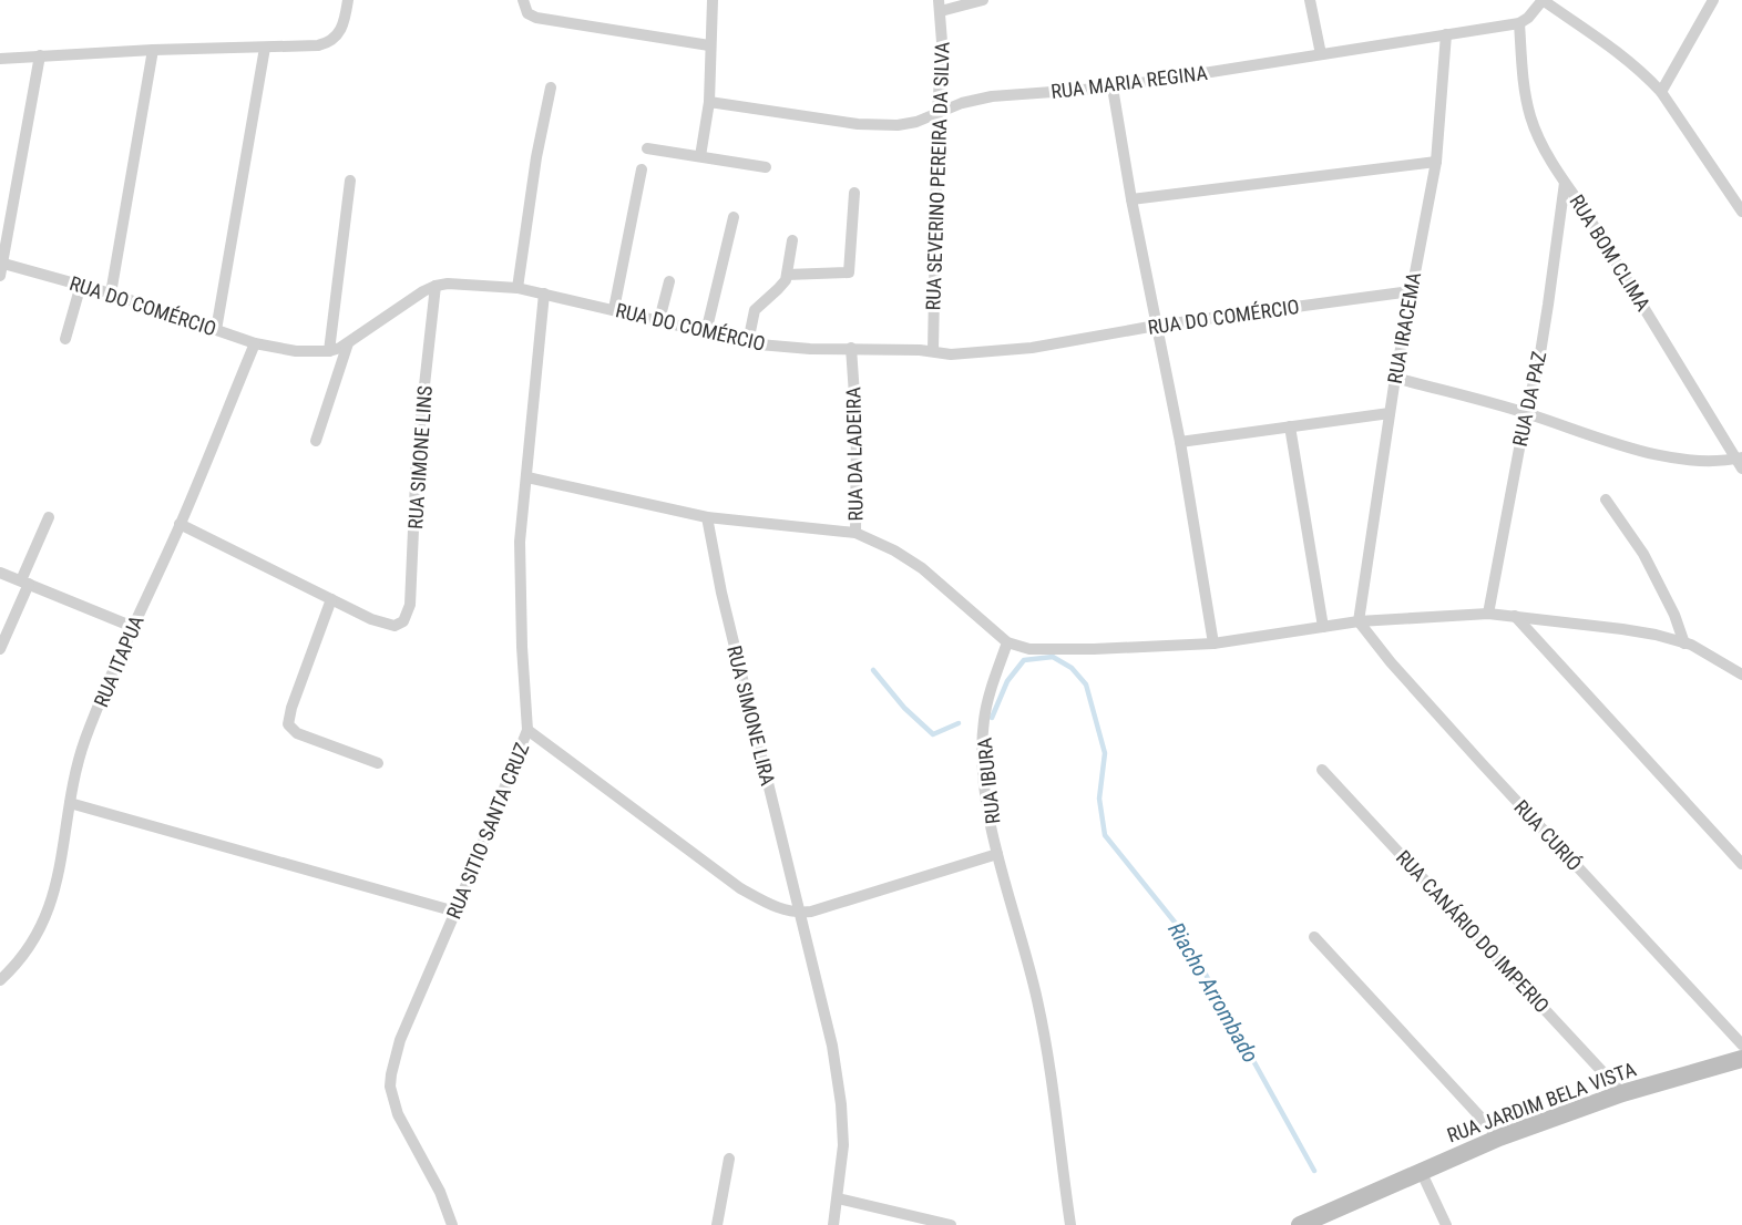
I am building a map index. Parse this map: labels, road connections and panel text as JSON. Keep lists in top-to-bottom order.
{
  "streets": {
    "main road": ["RUA JARDIM BELA VISTA"],
    "street": [
      "RUA MARIA REGINA",
      "RUA SEVERINO PEREIRA DA SILVA",
      "RUA BOM CLIMA",
      "RUA DO COMÉRCIO",
      "RUA IRACEMA",
      "RUA DA PAZ",
      "RUA DA LADEIRA",
      "RUA SIMONE LINS",
      "RUA ITAPUA",
      "RUA SIMONE LIRA",
      "RUA IBURA",
      "RUA SITIO SANTA CRUZ",
      "RUA CURIÓ",
      "RUA CANÁRIO DO IMPERIO"
    ]
  },
  "crossings": [
    ["RUA MARIA REGINA", "RUA SEVERINO PEREIRA DA SILVA"],
    ["RUA MARIA REGINA", "RUA BOM CLIMA"],
    ["RUA MARIA REGINA", "RUA IRACEMA"],
    ["RUA SEVERINO PEREIRA DA SILVA", "RUA DO COMÉRCIO"],
    ["RUA BOM CLIMA", "RUA DA PAZ"],
    ["RUA DO COMÉRCIO", "RUA IRACEMA"],
    ["RUA DO COMÉRCIO", "RUA DA LADEIRA"],
    ["RUA DO COMÉRCIO", "RUA SIMONE LINS"],
    ["RUA DO COMÉRCIO", "RUA ITAPUA"],
    ["RUA DO COMÉRCIO", "RUA SITIO SANTA CRUZ"],
    ["RUA IRACEMA", "RUA CURIÓ"],
    ["RUA DA LADEIRA", "RUA IBURA"],
    ["RUA CANÁRIO DO IMPERIO", "RUA JARDIM BELA VISTA"]
  ],
  "water": ["Riacho Arrombado"]
}
